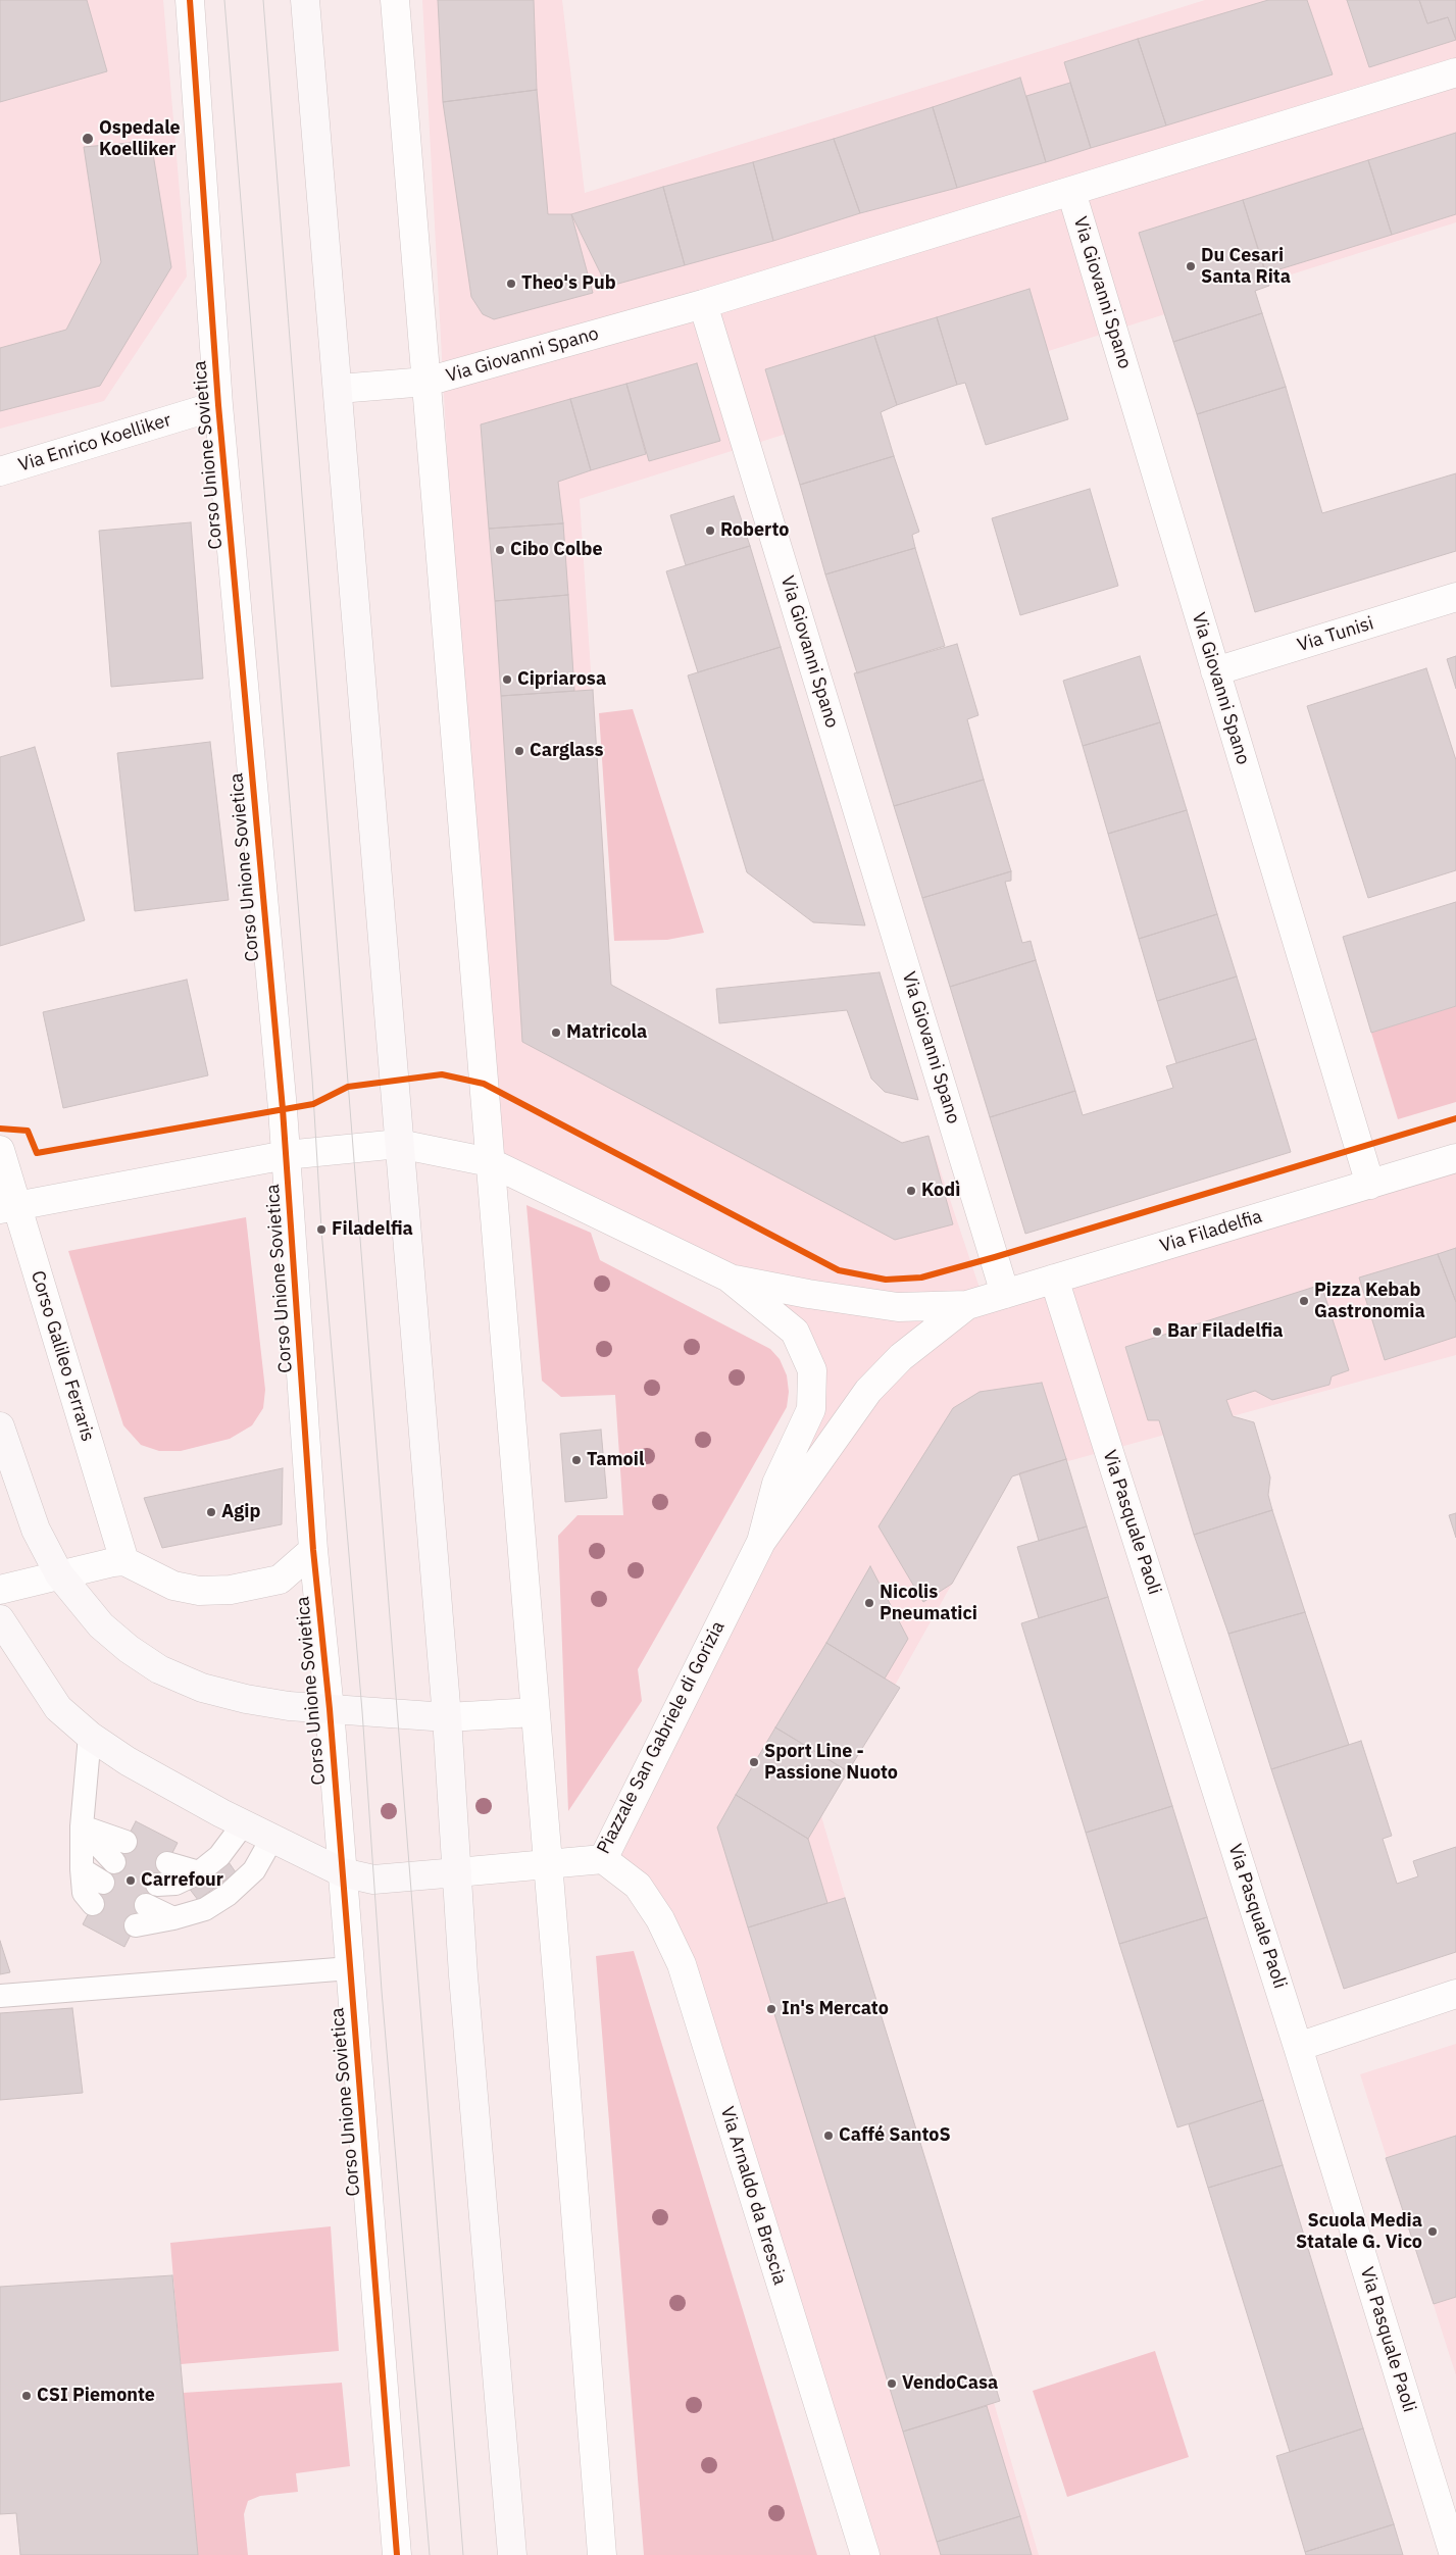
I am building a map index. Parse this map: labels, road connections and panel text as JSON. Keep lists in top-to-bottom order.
{
  "streets": {
    "main road": ["Piazzale San Gabriele di Gorizia"],
    "street": [
      "Via Giovanni Spano",
      "Via Enrico Koelliker",
      "Corso Unione Sovietica",
      "Via Tunisi",
      "Via Filadelfia",
      "Corso Galileo Ferraris",
      "Via Pasquale Paoli",
      "Via Arnaldo da Brescia"
    ]
  },
  "crossings": [
    ["Via Giovanni Spano", "Via Tunisi"],
    ["Via Giovanni Spano", "Via Filadelfia"],
    ["Via Enrico Koelliker", "Corso Unione Sovietica"],
    ["Corso Unione Sovietica", "Piazzale San Gabriele di Gorizia"],
    ["Via Filadelfia", "Via Pasquale Paoli"],
    ["Via Filadelfia", "Piazzale San Gabriele di Gorizia"],
    ["Corso Galileo Ferraris", "Piazzale San Gabriele di Gorizia"],
    ["Piazzale San Gabriele di Gorizia", "Via Arnaldo da Brescia"]
  ],
  "places": [
    "Ospedale Koelliker",
    "Du Cesari Santa Rita",
    "Theo's Pub",
    "Roberto",
    "Cibo Colbe",
    "Cipriarosa",
    "Carglass",
    "Matricola",
    "Kodì",
    "Filadelfia",
    "Pizza Kebab Gastronomia",
    "Bar Filadelfia",
    "Tamoil",
    "Agip",
    "Nicolis Pneumatici",
    "Sport Line - Passione Nuoto",
    "Carrefour",
    "In's Mercato",
    "Caffé SantoS",
    "Scuola Media Statale G. Vico",
    "VendoCasa",
    "CSI Piemonte"
  ]
}
